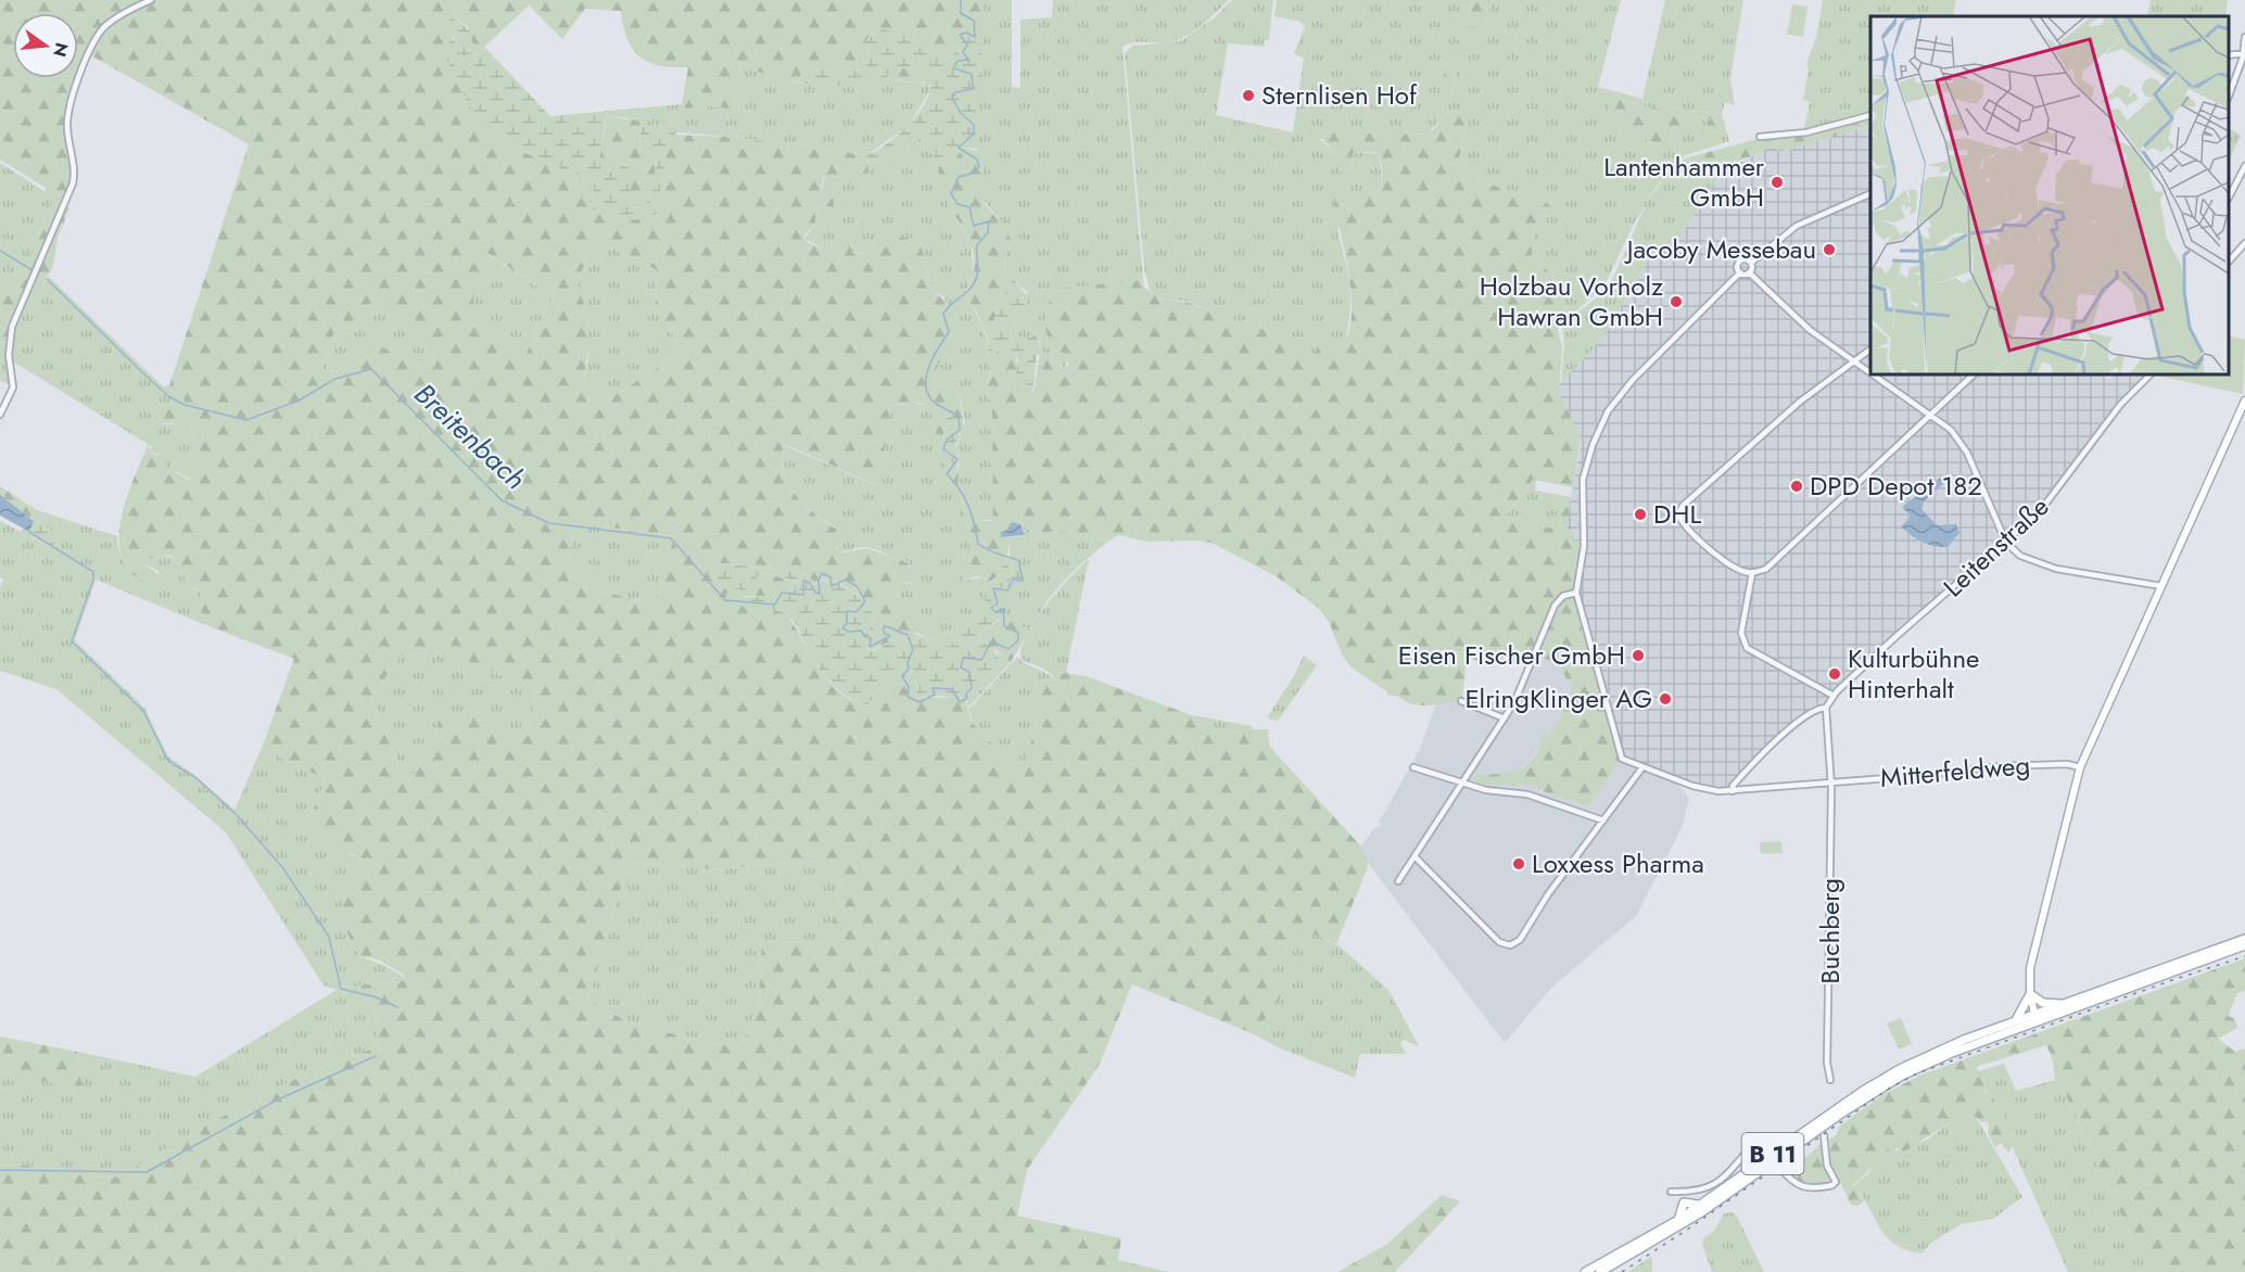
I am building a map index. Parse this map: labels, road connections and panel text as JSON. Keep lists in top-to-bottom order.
{
  "streets": {
    "main road": ["B 11"],
    "street": ["Leitenstraße", "Mitterfeldweg", "Buchberg"]
  },
  "crossings": [
    ["Mitterfeldweg", "Buchberg"]
  ],
  "water": ["Breitenbach"],
  "places": [
    "Sternlisen Hof",
    "Lantenhammer GmbH",
    "Jacoby Messebau",
    "Holzbau Vorholz Hawran GmbH",
    "DPD Depot 182",
    "DHL",
    "Eisen Fischer GmbH",
    "Kulturbühne Hinterhalt",
    "ElringKlinger AG",
    "Loxxess Pharma"
  ],
  "north": "right"
}
